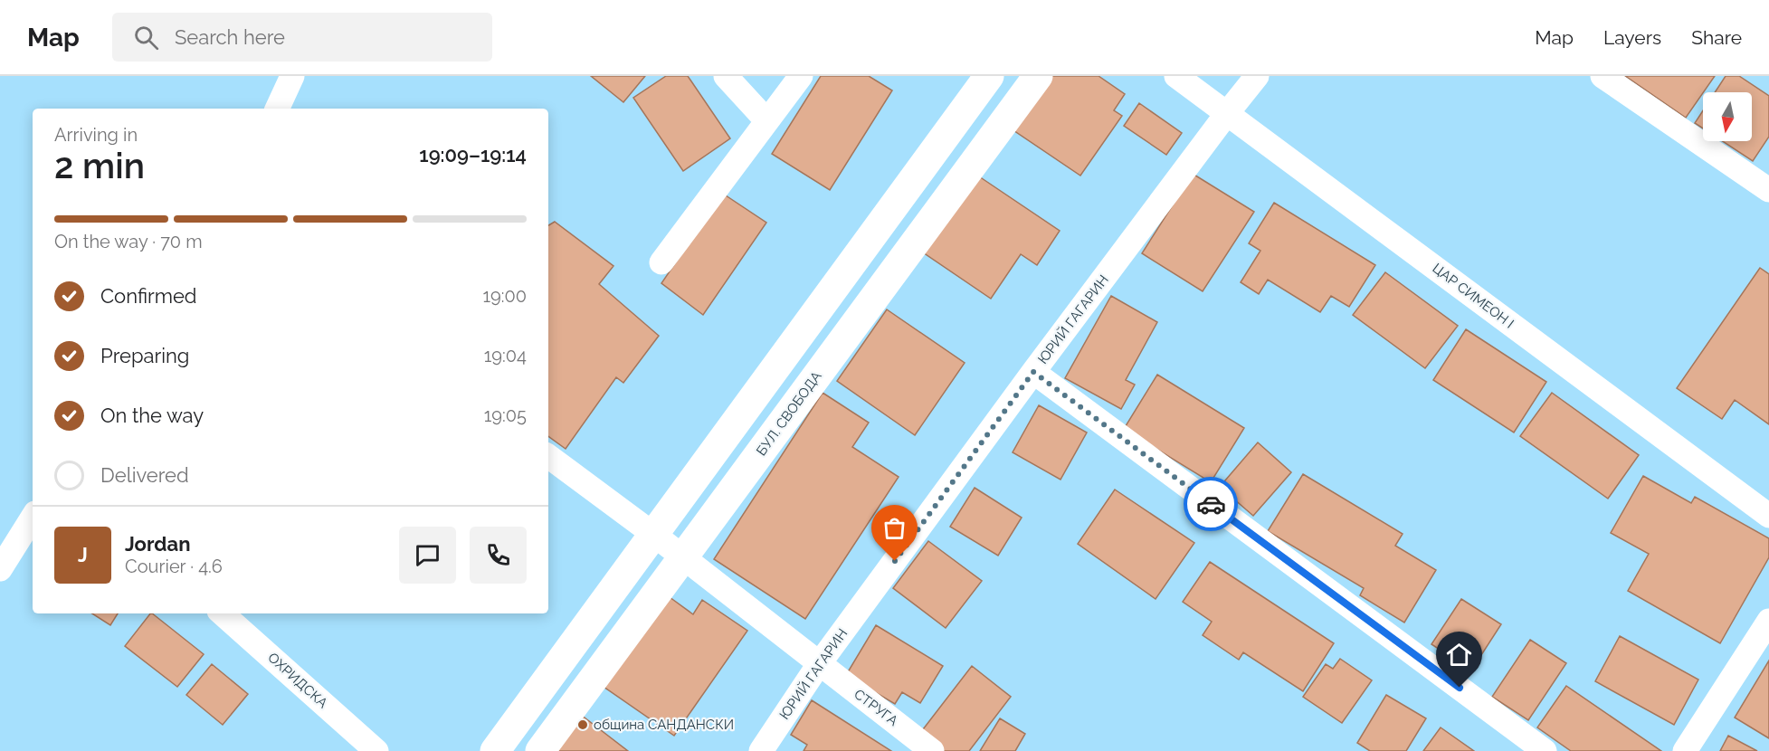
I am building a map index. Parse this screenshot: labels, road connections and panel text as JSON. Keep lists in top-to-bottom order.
{
  "streets": {
    "street": [
      "ЦАР СИМЕОН I",
      "ЮРИЙ ГАГАРИН",
      "БУЛ. СВОБОДА",
      "ОХРИДСКА",
      "СТРУГА"
    ]
  },
  "crossings": [
    ["ЦАР СИМЕОН I", "ЮРИЙ ГАГАРИН"],
    ["ЮРИЙ ГАГАРИН", "СТРУГА"],
    ["БУЛ. СВОБОДА", "СТРУГА"]
  ],
  "places": ["община САНДАНСКИ"],
  "north": "bottom",
  "page": {
    "header": "Map",
    "search": "Search here",
    "nav": ["Map", "Layers", "Share"],
    "heading": ["2 min", "Arriving in", "19:09–19:14"],
    "panel": ["Jordan", "Courier · 4.6"],
    "bar": "On the way · 70 m",
    "list": [
      ["Confirmed", "19:00"],
      ["Preparing", "19:04"],
      ["On the way", "19:05"],
      "Delivered"
    ],
    "round": "J"
  }
}
